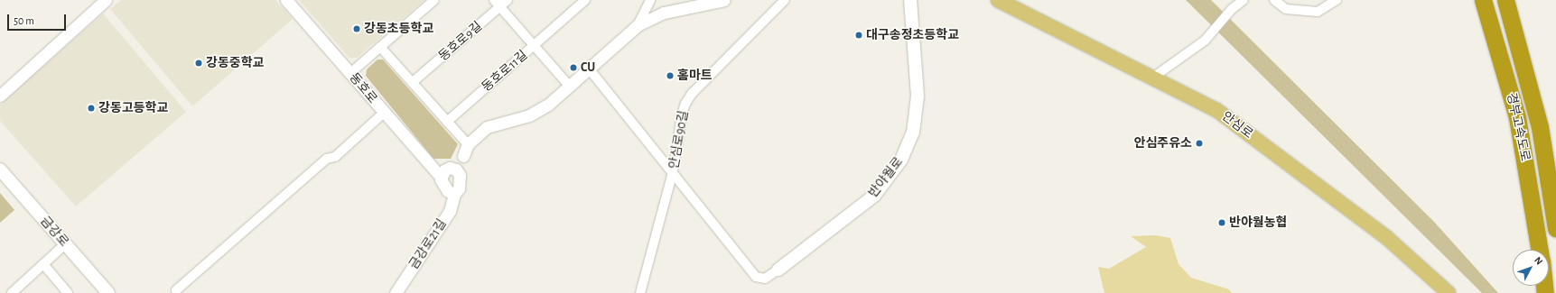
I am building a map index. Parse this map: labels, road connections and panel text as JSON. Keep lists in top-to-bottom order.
{
  "streets": {
    "highway": ["경부고속도로"],
    "main road": ["안심로", "반야월로", "금강로"],
    "street": [
      "동호로9길",
      "동호로11길",
      "동호로",
      "안심로90길",
      "금강로21길"
    ]
  },
  "crossings": [
    ["동호로", "금강로21길"]
  ],
  "places": [
    "강동초등학교",
    "대구송정초등학교",
    "강동중학교",
    "CU",
    "홈마트",
    "강동고등학교",
    "안심주유소",
    "반야월농협"
  ],
  "scale_bar": "50 m",
  "north": "top right"
}
